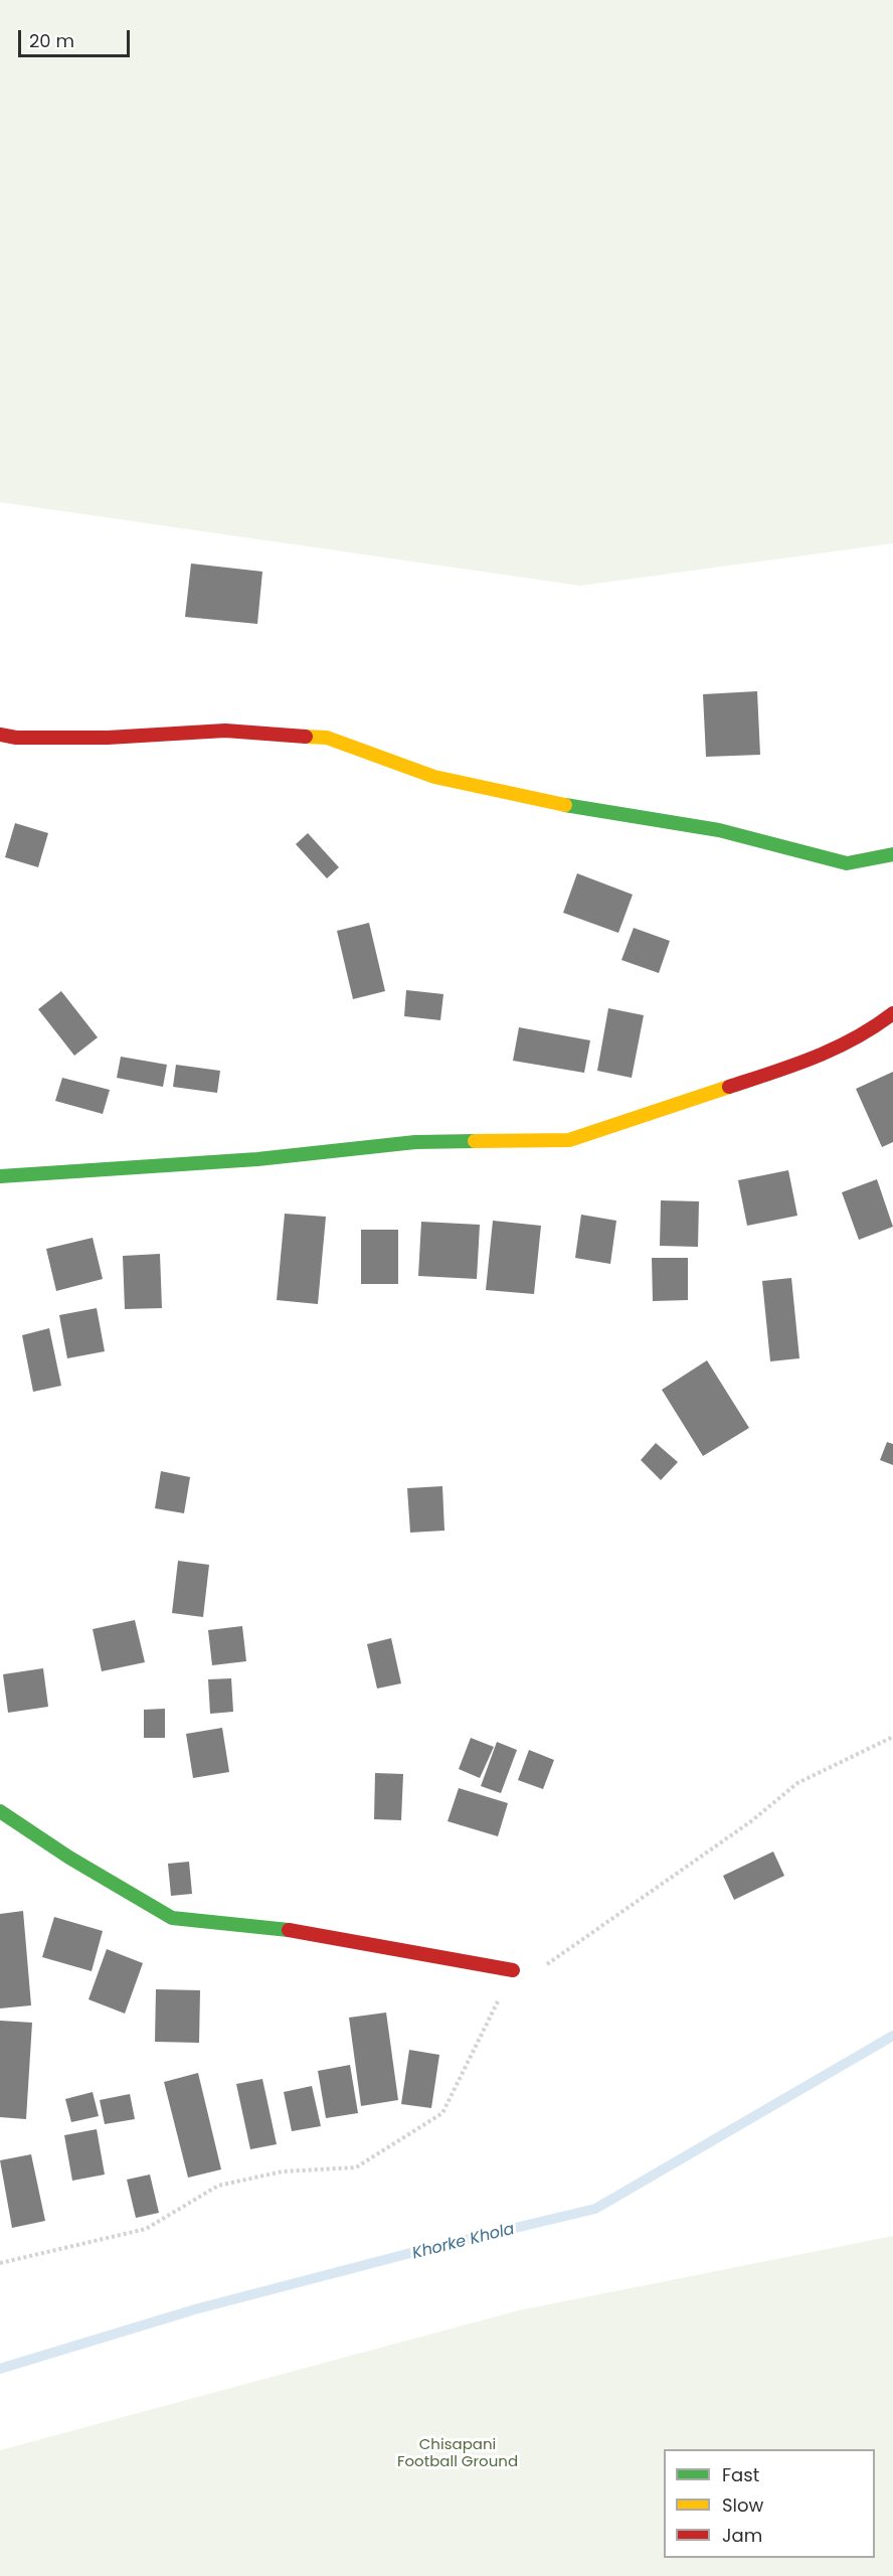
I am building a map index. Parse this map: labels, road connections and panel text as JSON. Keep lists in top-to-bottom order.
{
  "water": ["Khorke Khola"],
  "parks": ["Chisapani Football Ground"],
  "legend": ["Fast", "Slow", "Jam"],
  "scale_bar": "20 m"
}
